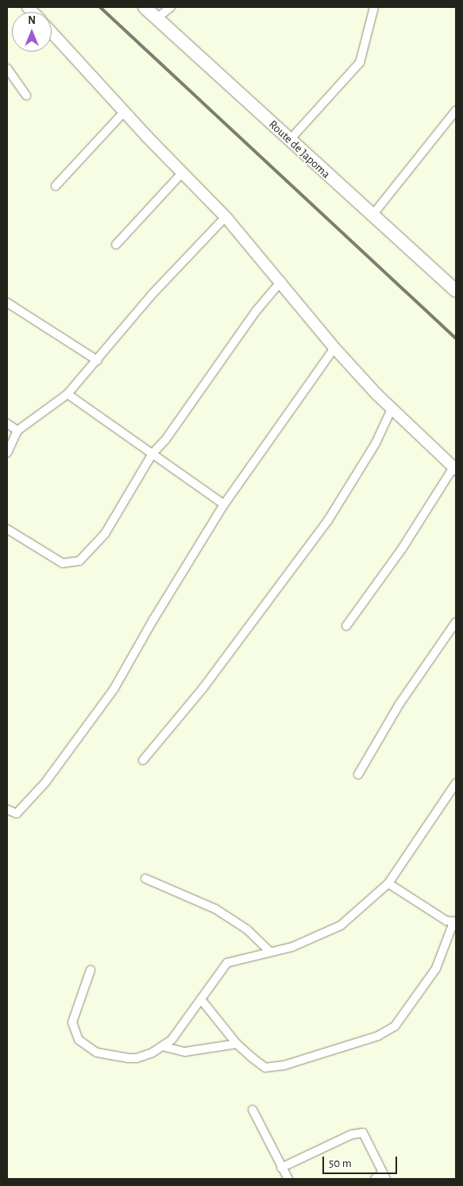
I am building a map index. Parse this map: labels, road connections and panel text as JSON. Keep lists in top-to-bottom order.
{
  "streets": {
    "main road": ["Route de Japoma"]
  },
  "scale_bar": "50 m",
  "north": "top"
}
